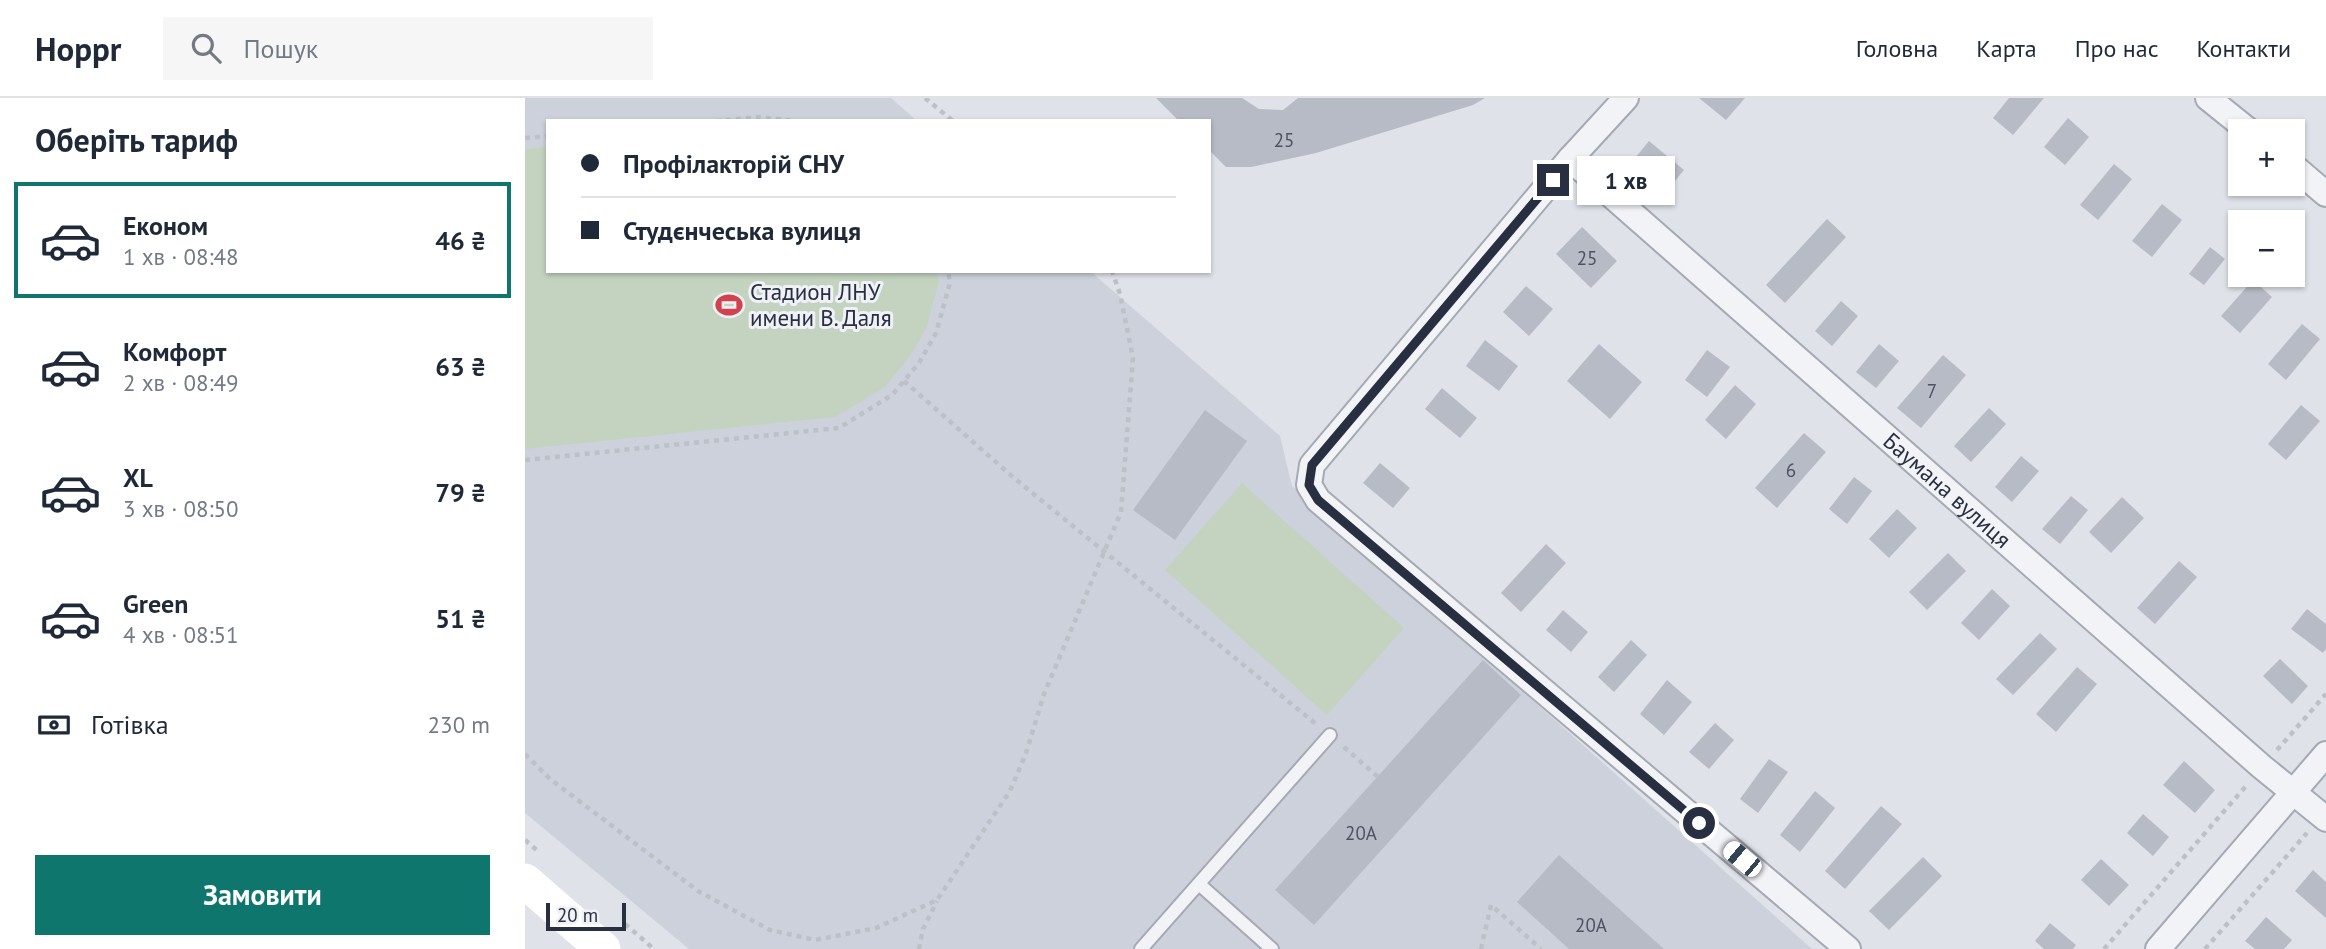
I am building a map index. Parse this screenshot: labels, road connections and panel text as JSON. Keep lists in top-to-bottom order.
{
  "streets": {
    "street": ["Баумана вулиця"]
  },
  "places": {
    "sports": ["Стадион ЛНУ имени В. Даля"]
  },
  "house_numbers": [
    "25",
    "25",
    "7",
    "6",
    "20А",
    "20А"
  ],
  "scale_bar": "20 m",
  "page": {
    "header": "Hoppr",
    "search": "Пошук",
    "nav": [
      "Головна",
      "Карта",
      "Про нас",
      "Контакти"
    ],
    "heading": "Оберіть тариф",
    "map_buttons": ["+", "−"],
    "banner": ["Профілакторій СНУ", "Студєнчеська вулиця"],
    "bubble": "1 хв",
    "list": [
      {
        "name": "Економ",
        "note": "1 хв · 08:48",
        "value": "46 ₴"
      },
      {
        "name": "Комфорт",
        "note": "2 хв · 08:49",
        "value": "63 ₴"
      },
      {
        "name": "XL",
        "note": "3 хв · 08:50",
        "value": "79 ₴"
      },
      {
        "name": "Green",
        "note": "4 хв · 08:51",
        "value": "51 ₴"
      }
    ],
    "pay": ["Готівка", "230 m"],
    "buttons": "Замовити",
    "scale": "20 m"
  }
}
